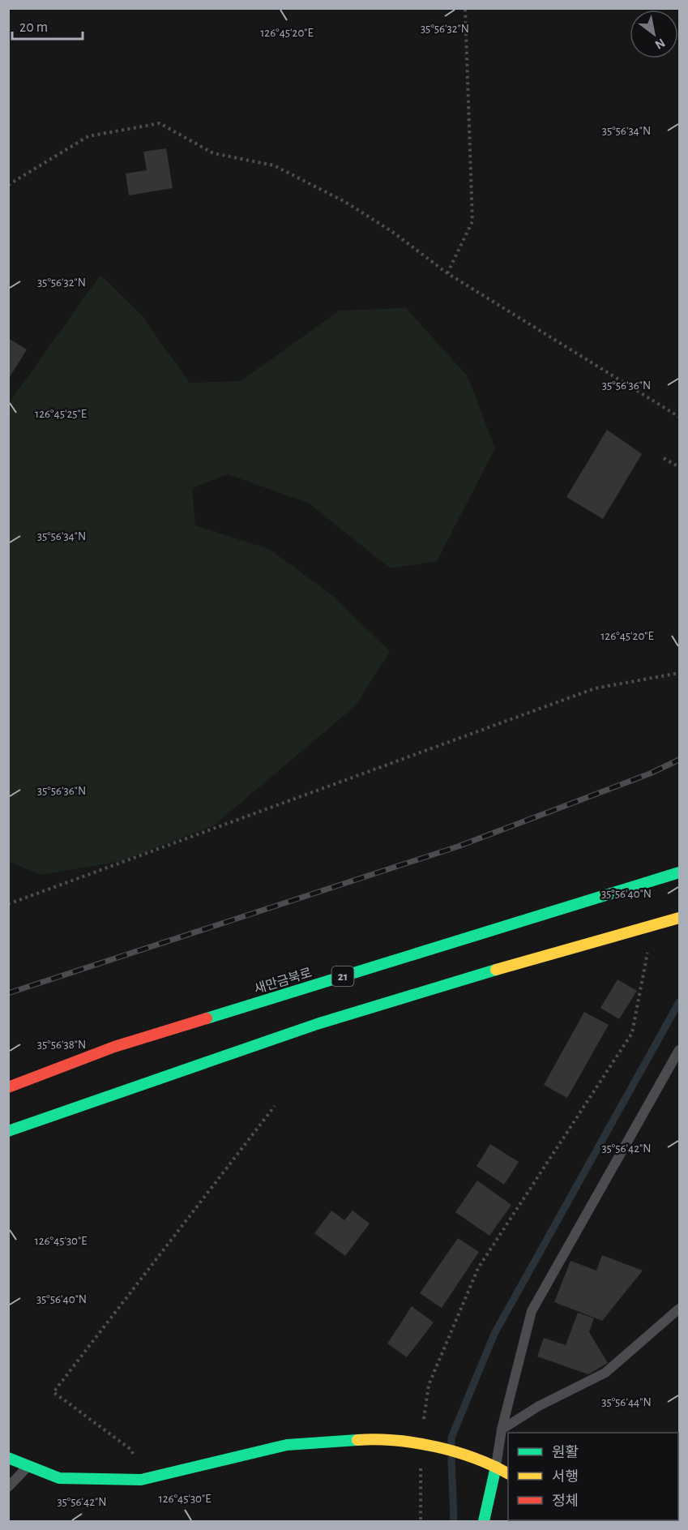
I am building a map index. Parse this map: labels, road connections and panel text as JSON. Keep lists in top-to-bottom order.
{
  "streets": {
    "main road": ["21", "새만금북로"]
  },
  "legend": ["원활", "서행", "정체"],
  "scale_bar": "20 m",
  "north": "bottom right",
  "coordinates": [
    "35°56'32\"N",
    "126°45'20\"E",
    "35°56'34\"N",
    "35°56'36\"N",
    "126°45'25\"E",
    "35°56'40\"N",
    "35°56'38\"N",
    "35°56'42\"N",
    "126°45'30\"E",
    "35°56'44\"N"
  ]
}
